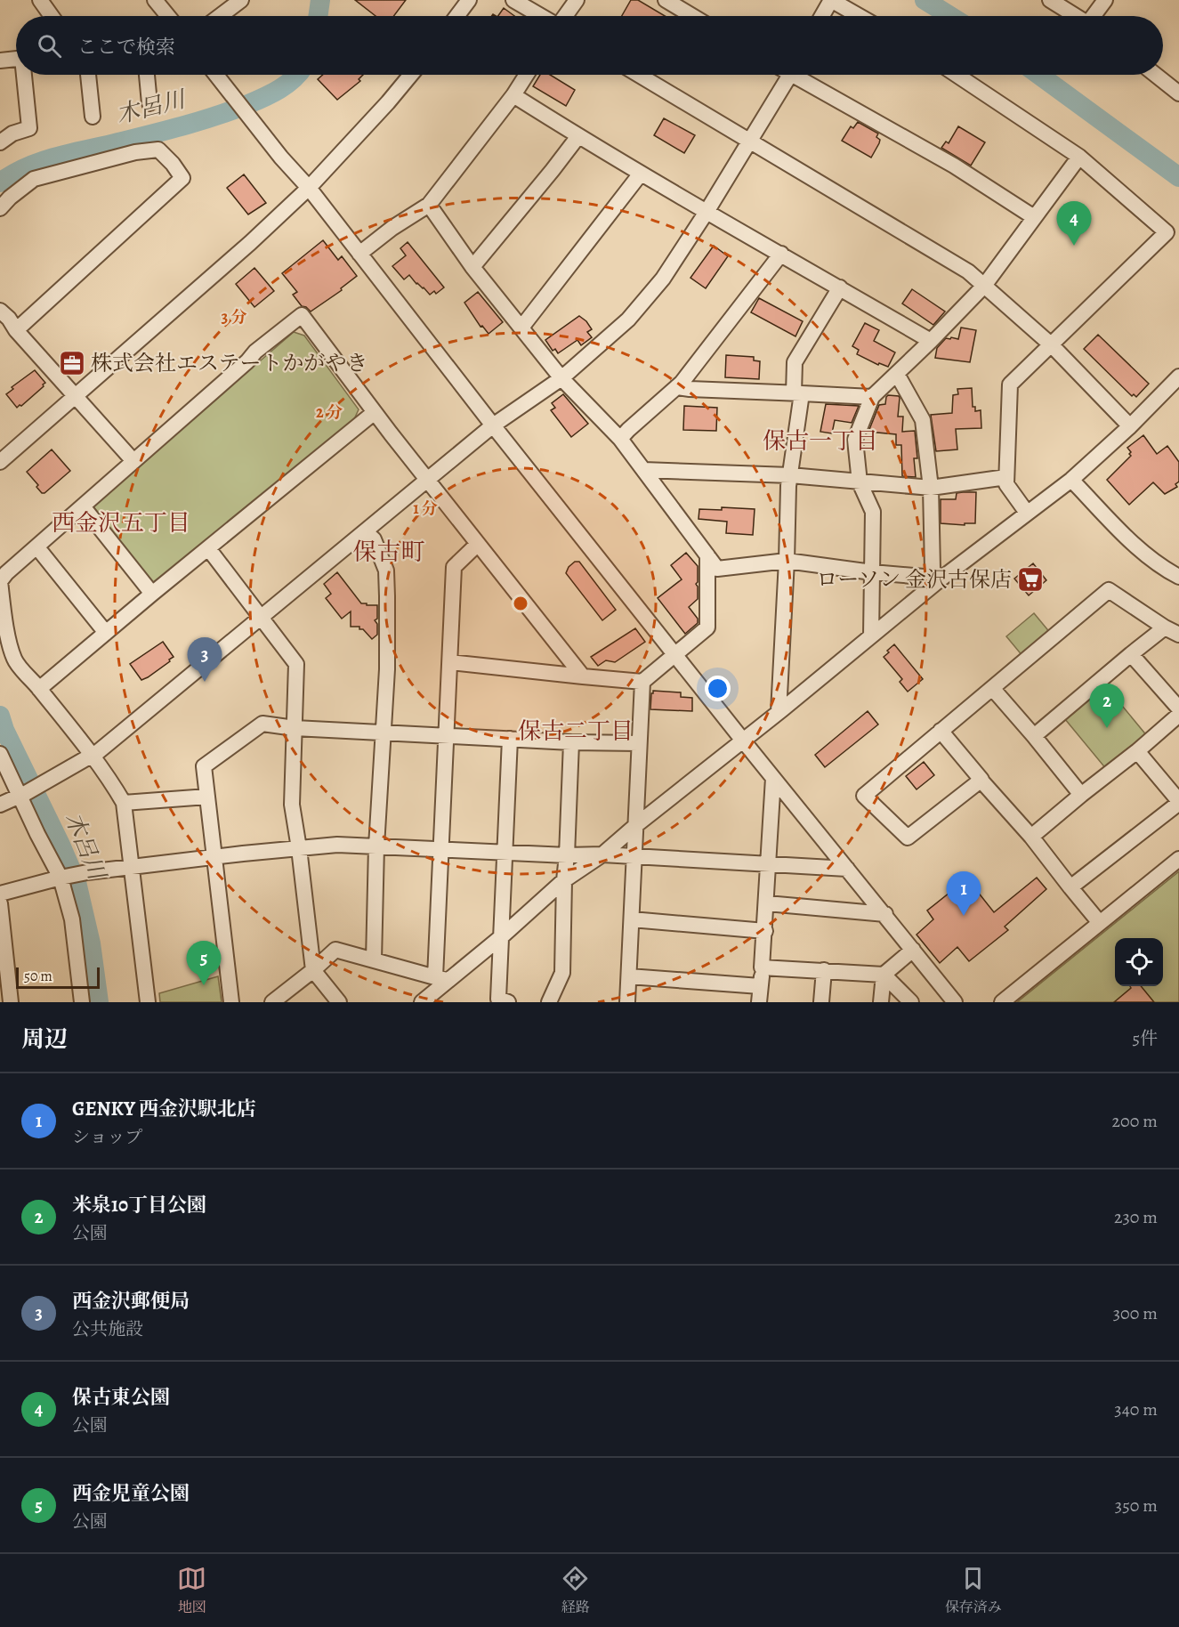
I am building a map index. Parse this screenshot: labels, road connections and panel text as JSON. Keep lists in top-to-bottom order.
{
  "districts": [
    "保古一丁目",
    "西金沢五丁目",
    "保古町",
    "保古二丁目"
  ],
  "water": ["木呂川"],
  "places": {
    "office": ["株式会社エステートかがやき"],
    "supermarket": ["ローソン 金沢古保店"]
  },
  "scale_bar": "50 m",
  "page": {
    "search": "ここで検索",
    "pins": [
      "4",
      "3",
      "2",
      "1",
      "5"
    ],
    "scale": "50 m",
    "heading": ["周辺", "5件"],
    "list": [
      {
        "mark": "1",
        "name": "GENKY 西金沢駅北店",
        "note": "ショップ",
        "value": "200 m"
      },
      {
        "mark": "2",
        "name": "米泉10丁目公園",
        "note": "公園",
        "value": "230 m"
      },
      {
        "mark": "3",
        "name": "西金沢郵便局",
        "note": "公共施設",
        "value": "300 m"
      },
      {
        "mark": "4",
        "name": "保古東公園",
        "note": "公園",
        "value": "340 m"
      },
      {
        "mark": "5",
        "name": "西金児童公園",
        "note": "公園",
        "value": "350 m"
      }
    ],
    "nav": ["地図", "経路", "保存済み"]
  },
  "rings": ["3 分", "2 分", "1 分"]
}
